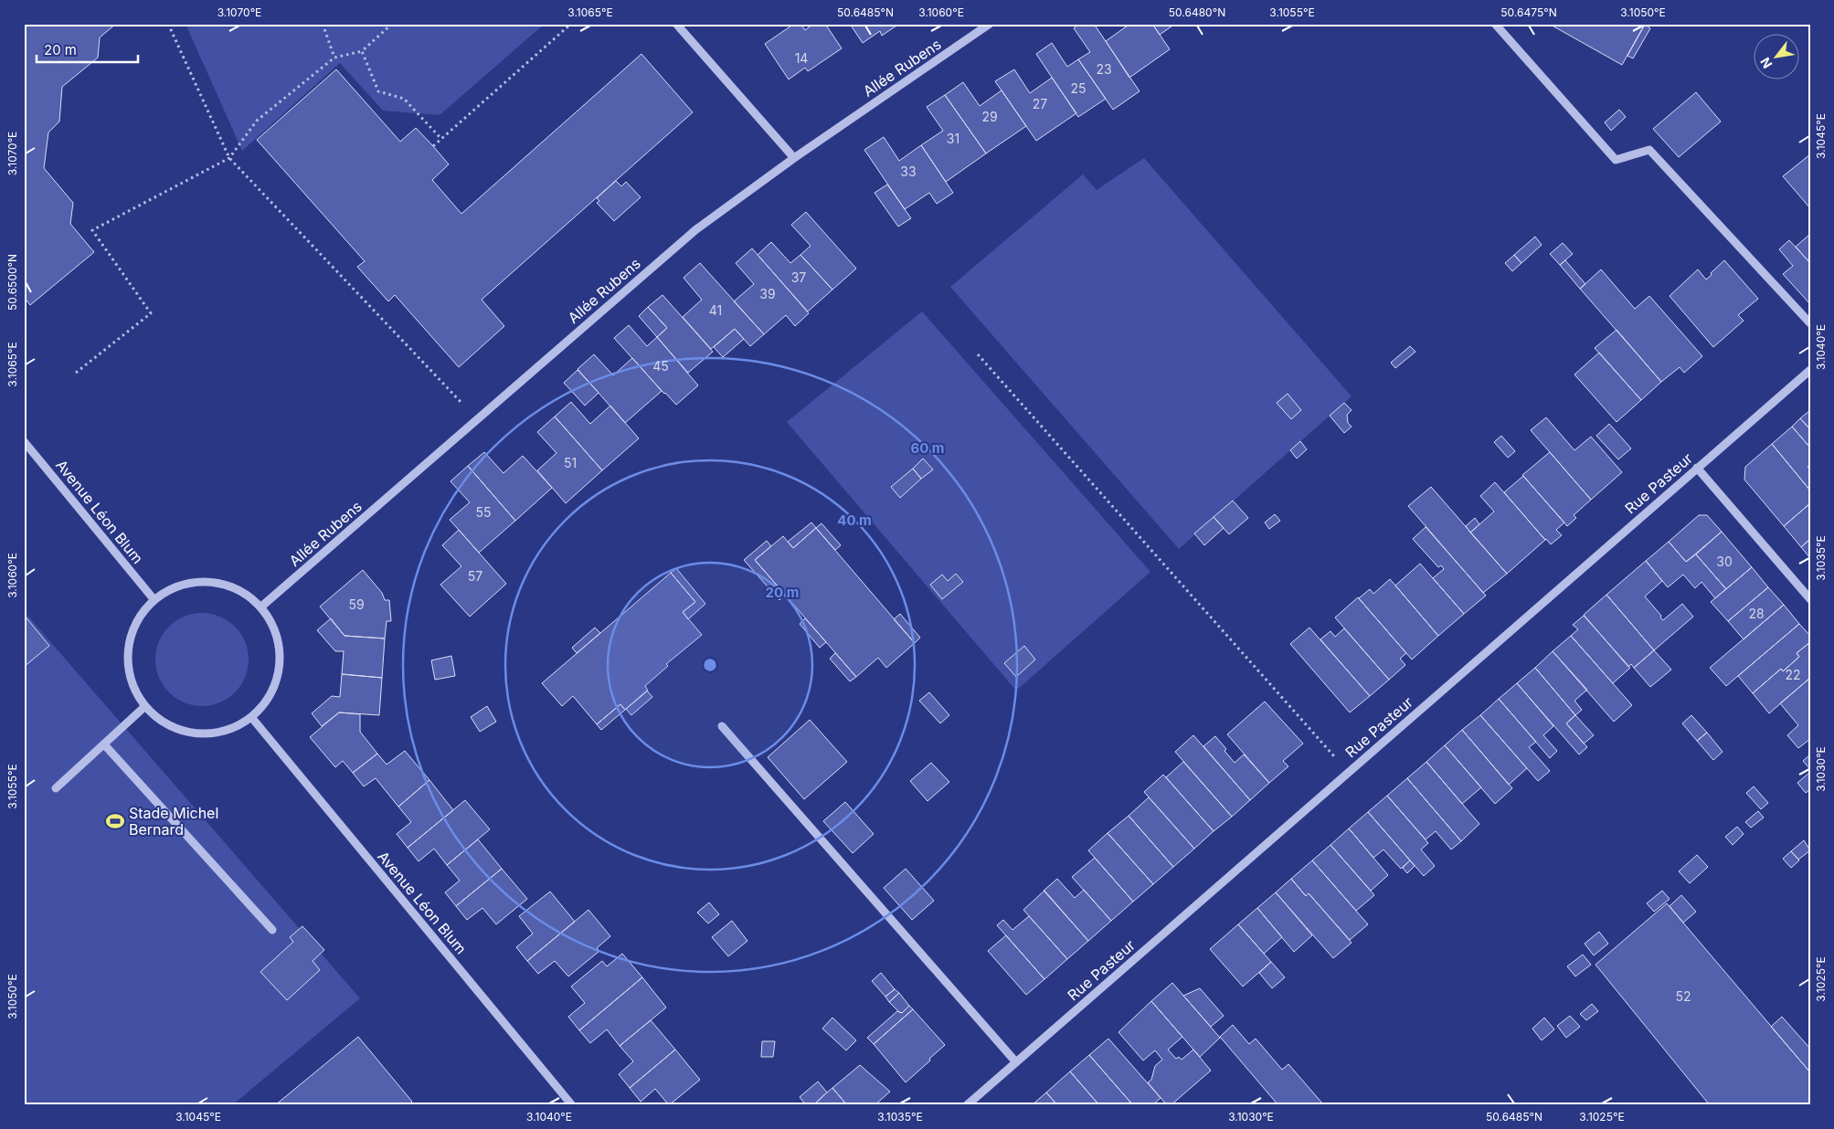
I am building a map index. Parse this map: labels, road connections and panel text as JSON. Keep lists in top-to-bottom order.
{
  "streets": {
    "street": ["Allée Rubens", "Rue Pasteur", "Avenue Léon Blum"]
  },
  "crossings": [
    ["Allée Rubens", "Avenue Léon Blum"]
  ],
  "places": {
    "sports": ["Stade Michel Bernard"]
  },
  "house_numbers": [
    "14",
    "23",
    "25",
    "27",
    "29",
    "31",
    "33",
    "37",
    "39",
    "41",
    "45",
    "51",
    "55",
    "30",
    "57",
    "59",
    "28",
    "22",
    "52"
  ],
  "scale_bar": "20 m",
  "north": "bottom left",
  "coordinates": [
    "3.1070°E",
    "3.1065°E",
    "50.6485°N",
    "3.1060°E",
    "50.6480°N",
    "3.1055°E",
    "50.6475°N",
    "3.1050°E",
    "3.1045°E",
    "50.6500°N",
    "3.1040°E",
    "3.1035°E",
    "3.1030°E",
    "3.1025°E"
  ],
  "rings": ["60 m", "40 m", "20 m"]
}
